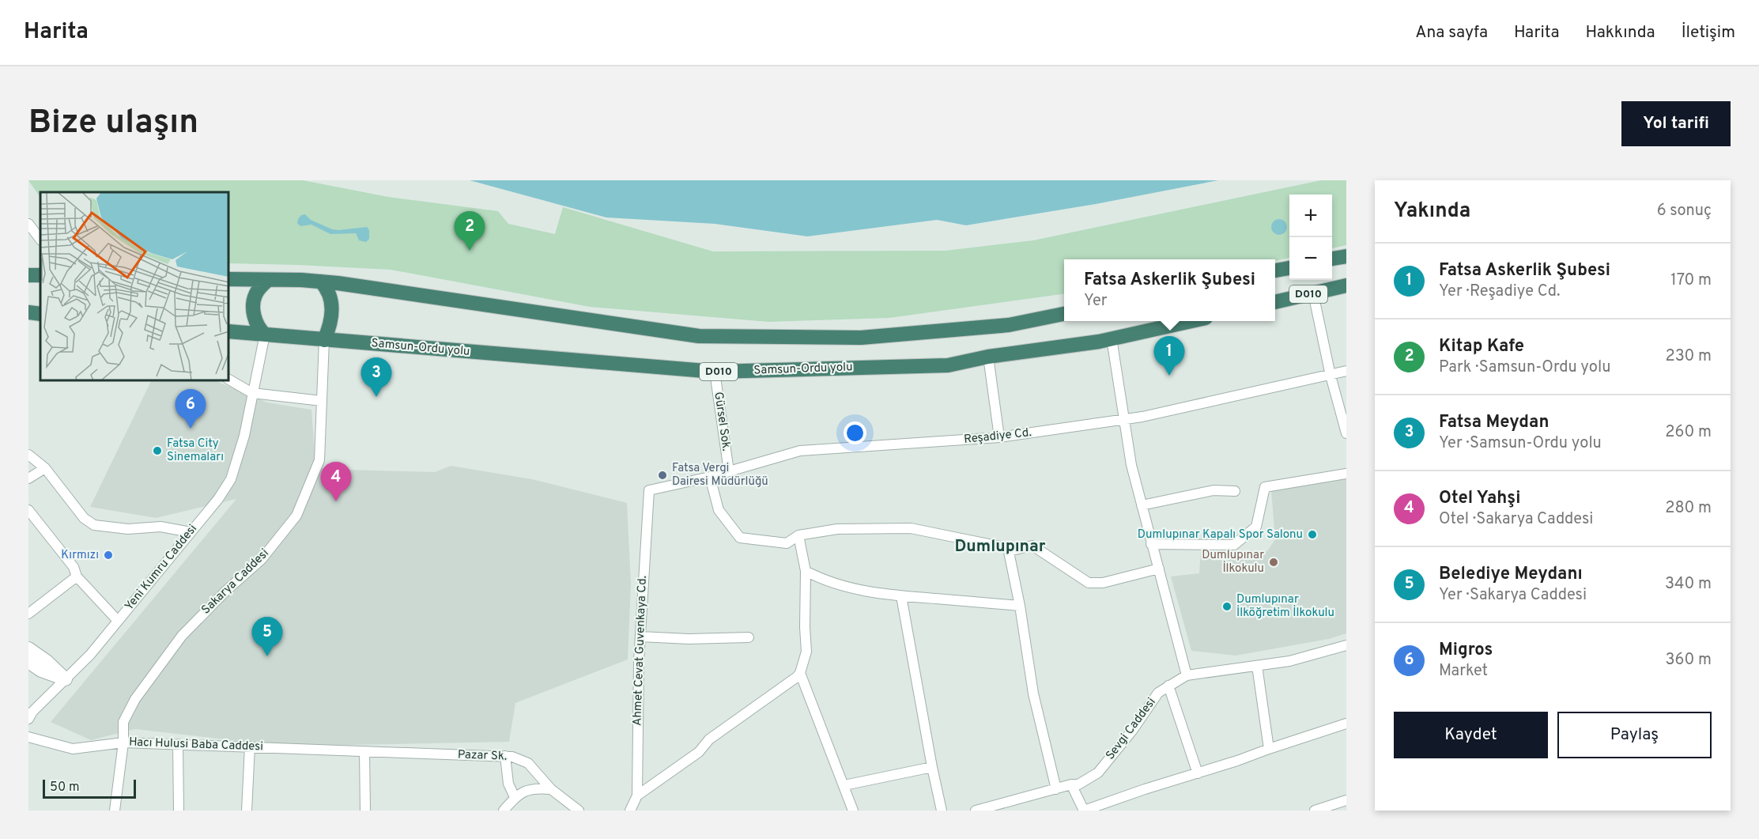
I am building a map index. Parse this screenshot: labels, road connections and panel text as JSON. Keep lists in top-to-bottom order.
{
  "streets": {
    "highway": ["D010", "Samsun-Ordu yolu"],
    "street": [
      "Gürsel Sok.",
      "Reşadiye Cd.",
      "Yeni Kumru Caddesi",
      "Sakarya Caddesi",
      "Ahmet Cevat Guvenkaya Cd.",
      "Sevgi Caddesi",
      "Hacı Hulusi Baba Caddesi",
      "Pazar Sk."
    ]
  },
  "crossings": [
    ["Samsun-Ordu yolu", "Gürsel Sok."],
    ["Samsun-Ordu yolu", "Yeni Kumru Caddesi"],
    ["Samsun-Ordu yolu", "Sakarya Caddesi"],
    ["Gürsel Sok.", "Reşadiye Cd."],
    ["Reşadiye Cd.", "Ahmet Cevat Guvenkaya Cd."],
    ["Yeni Kumru Caddesi", "Sakarya Caddesi"],
    ["Sakarya Caddesi", "Hacı Hulusi Baba Caddesi"],
    ["Hacı Hulusi Baba Caddesi", "Pazar Sk."]
  ],
  "districts": ["Dumlupınar"],
  "places": [
    "Fatsa City Sinemaları",
    "Fatsa Vergi Dairesi Müdürlüğü",
    "Dumlupınar Kapalı Spor Salonu",
    "Kırmızı",
    "Dumlupınar İlkokulu",
    "Dumlupınar İlköğretim İlkokulu"
  ],
  "scale_bar": "50 m",
  "page": {
    "header": "Harita",
    "nav": [
      "Ana sayfa",
      "Harita",
      "Hakkında",
      "İletişim"
    ],
    "buttons": [
      "Yol tarifi",
      ["Kaydet", "Paylaş"]
    ],
    "title": "Bize ulaşın",
    "heading": ["Yakında", "6 sonuç"],
    "map_buttons": ["+", "−"],
    "pins": [
      "2",
      "1",
      "3",
      "6",
      "4",
      "5"
    ],
    "list": [
      {
        "mark": "1",
        "name": "Fatsa Askerlik Şubesi",
        "note": "Yer · Reşadiye Cd.",
        "value": "170 m"
      },
      {
        "mark": "2",
        "name": "Kitap Kafe",
        "note": "Park · Samsun-Ordu yolu",
        "value": "230 m"
      },
      {
        "mark": "3",
        "name": "Fatsa Meydan",
        "note": "Yer · Samsun-Ordu yolu",
        "value": "260 m"
      },
      {
        "mark": "4",
        "name": "Otel Yahşi",
        "note": "Otel · Sakarya Caddesi",
        "value": "280 m"
      },
      {
        "mark": "5",
        "name": "Belediye Meydanı",
        "note": "Yer · Sakarya Caddesi",
        "value": "340 m"
      },
      {
        "mark": "6",
        "name": "Migros",
        "note": "Market",
        "value": "360 m"
      }
    ],
    "popup": ["Fatsa Askerlik Şubesi", "Yer"],
    "scale": "50 m"
  }
}
